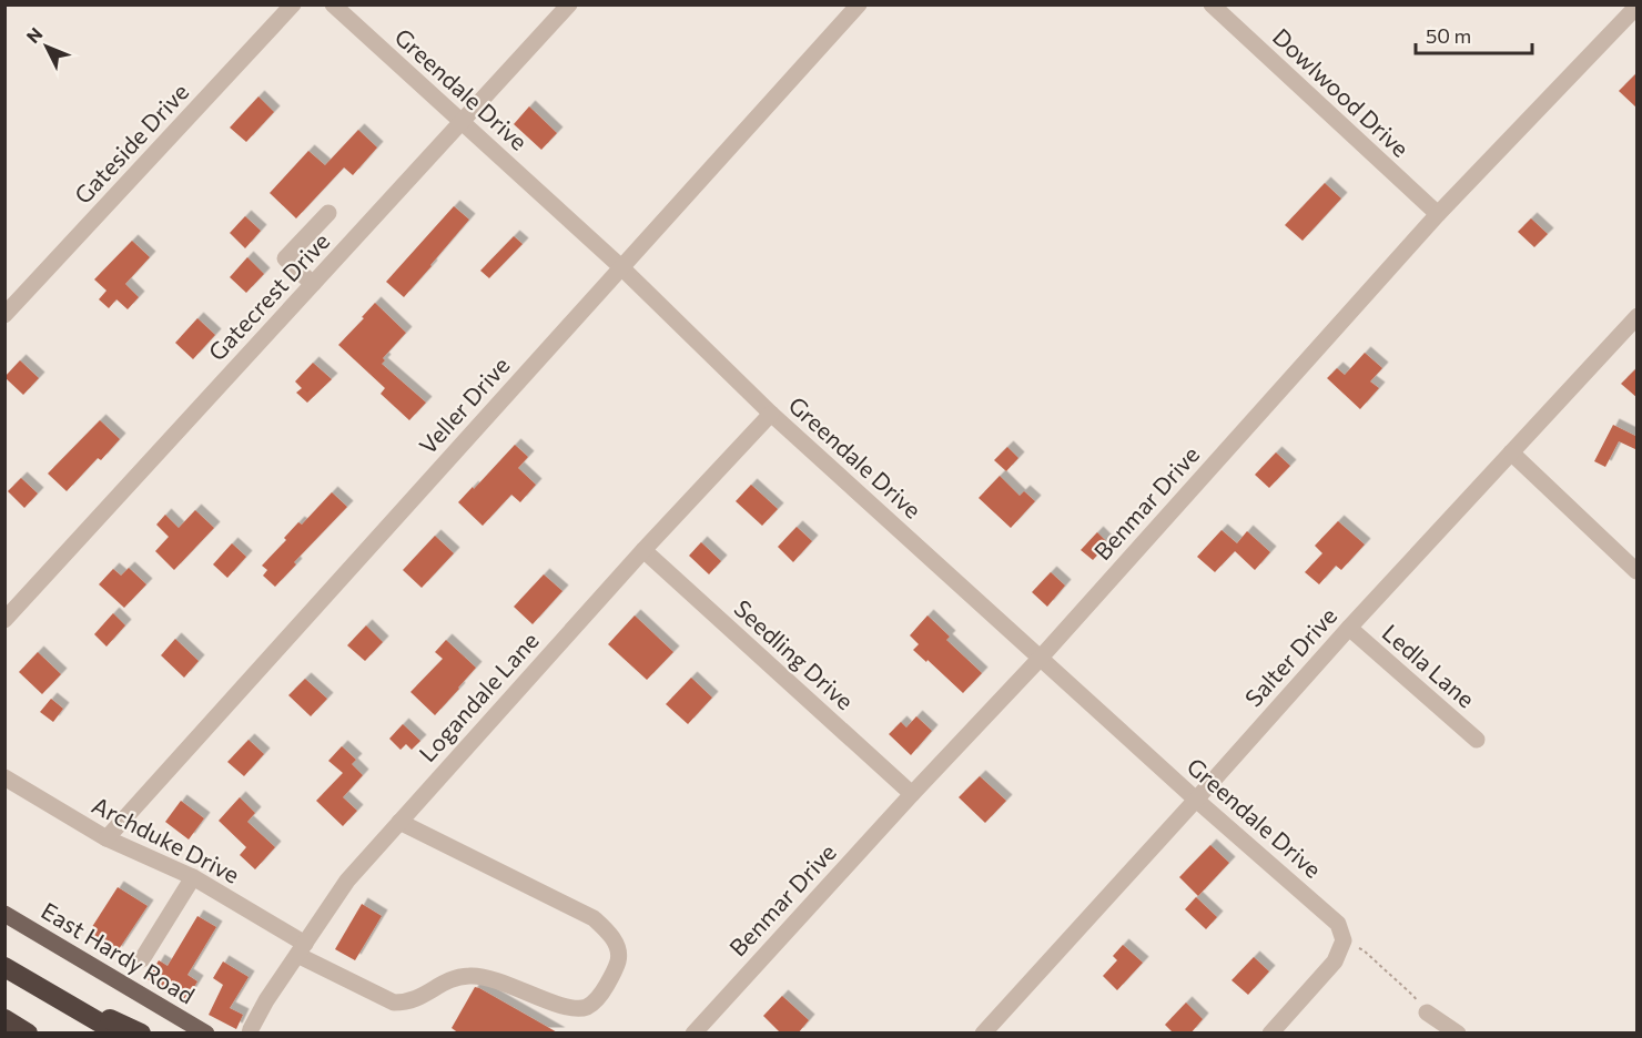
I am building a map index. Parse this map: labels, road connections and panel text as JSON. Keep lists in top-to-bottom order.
{
  "streets": {
    "main road": ["East Hardy Road"],
    "street": [
      "Greendale Drive",
      "Dowlwood Drive",
      "Gateside Drive",
      "Gatecrest Drive",
      "Veller Drive",
      "Benmar Drive",
      "Seedling Drive",
      "Salter Drive",
      "Ledla Lane",
      "Logandale Lane",
      "Archduke Drive"
    ]
  },
  "crossings": [
    ["Greendale Drive", "Gatecrest Drive"],
    ["Greendale Drive", "Veller Drive"],
    ["Greendale Drive", "Benmar Drive"],
    ["Greendale Drive", "Salter Drive"],
    ["Greendale Drive", "Logandale Lane"],
    ["Dowlwood Drive", "Benmar Drive"],
    ["Veller Drive", "Archduke Drive"],
    ["Benmar Drive", "Seedling Drive"],
    ["Seedling Drive", "Logandale Lane"],
    ["Salter Drive", "Ledla Lane"],
    ["Logandale Lane", "Archduke Drive"]
  ],
  "scale_bar": "50 m",
  "north": "top left"
}
